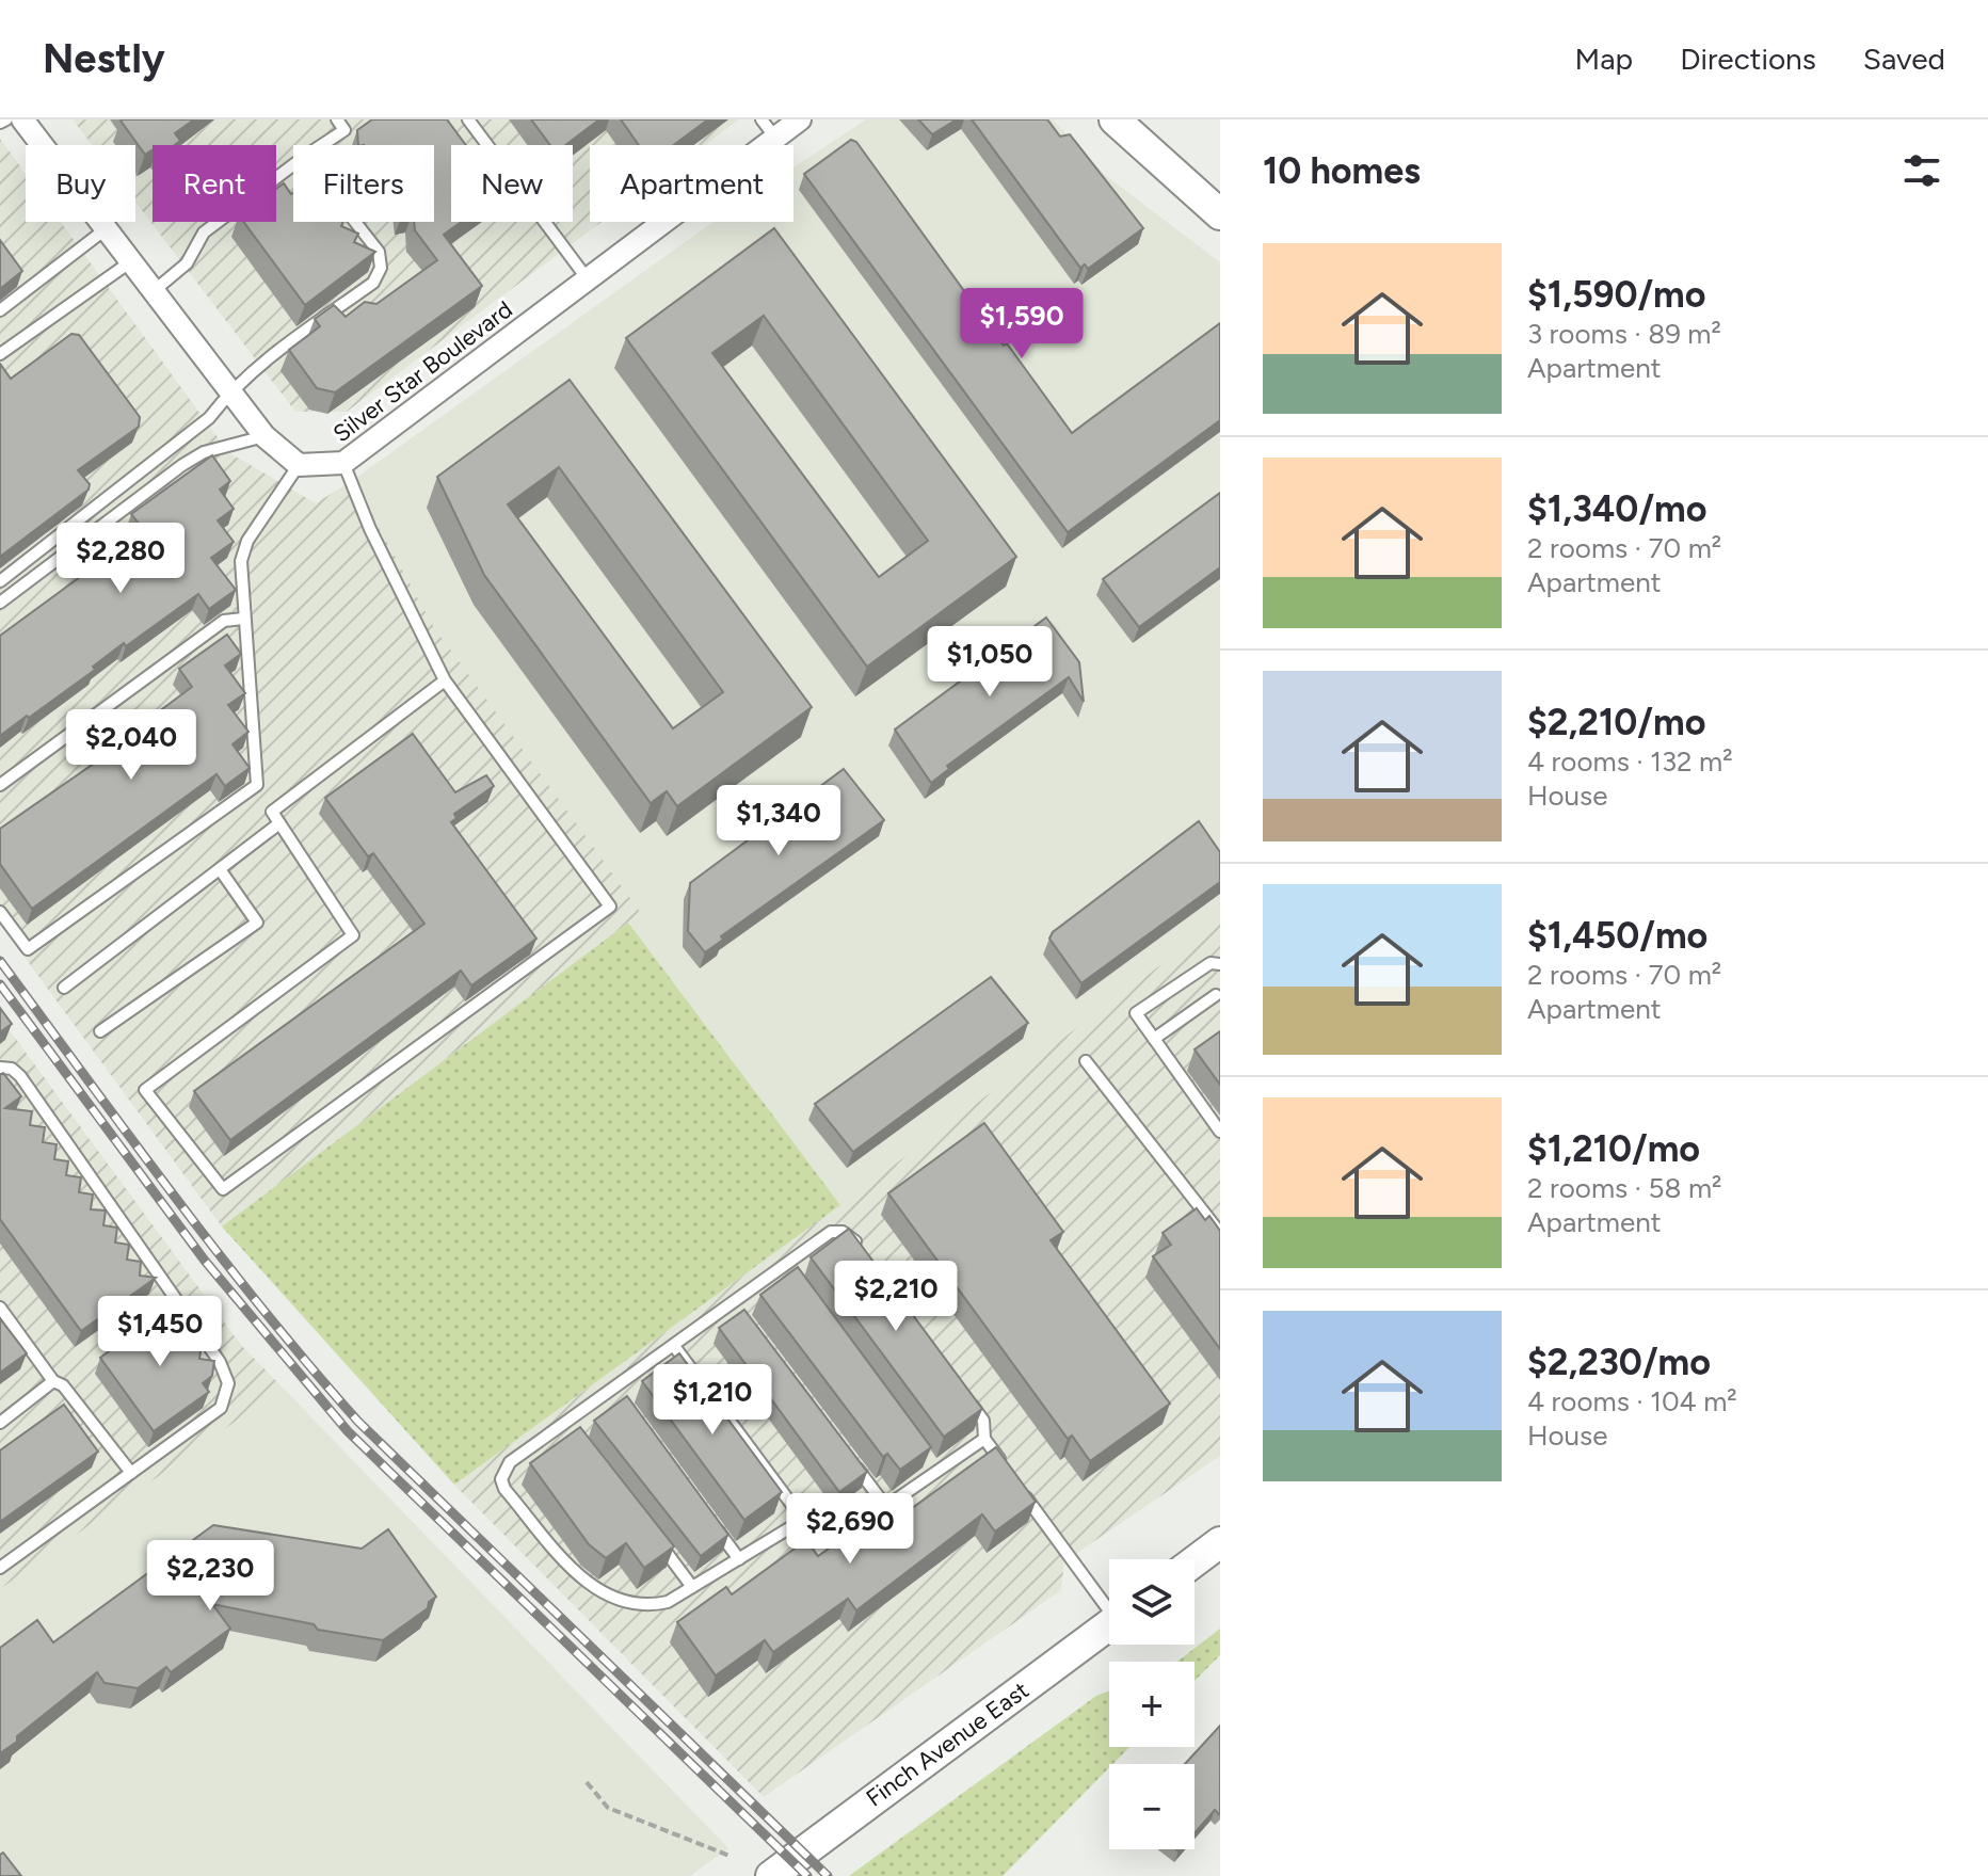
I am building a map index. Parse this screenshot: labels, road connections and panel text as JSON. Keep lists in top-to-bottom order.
{
  "streets": {
    "main road": ["Finch Avenue East"],
    "street": ["Silver Star Boulevard"]
  },
  "page": {
    "header": "Nestly",
    "nav": ["Map", "Directions", "Saved"],
    "heading": "10 homes",
    "chip": [
      "Buy",
      "Rent",
      "Filters",
      "New",
      "Apartment"
    ],
    "list": [
      {
        "name": "$1,590/mo",
        "note": "3 rooms · 89 m² · Apartment"
      },
      {
        "name": "$1,340/mo",
        "note": "2 rooms · 70 m² · Apartment"
      },
      {
        "name": "$2,210/mo",
        "note": "4 rooms · 132 m² · House"
      },
      {
        "name": "$1,450/mo",
        "note": "2 rooms · 70 m² · Apartment"
      },
      {
        "name": "$1,210/mo",
        "note": "2 rooms · 58 m² · Apartment"
      },
      {
        "name": "$2,230/mo",
        "note": "4 rooms · 104 m² · House"
      }
    ],
    "price": [
      "$1,590",
      "$2,280",
      "$1,050",
      "$2,040",
      "$1,340",
      "$2,210",
      "$1,450",
      "$1,210",
      "$2,690",
      "$2,230"
    ],
    "map_buttons": ["+", "−"]
  }
}
